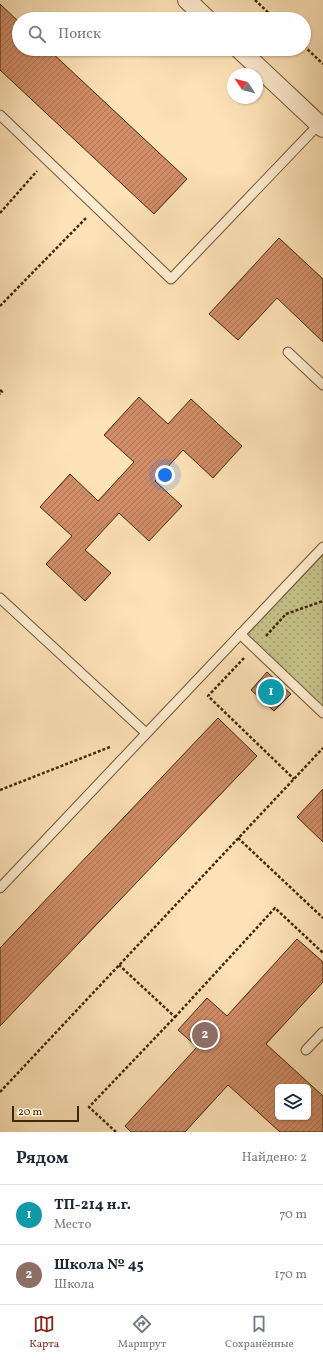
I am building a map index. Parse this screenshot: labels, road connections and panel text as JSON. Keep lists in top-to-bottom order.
{
  "scale_bar": "20 m",
  "north": "top left",
  "page": {
    "search": "Поиск",
    "pins": ["1", "2"],
    "scale": "20 m",
    "heading": ["Рядом", "Найдено: 2"],
    "list": [
      {
        "mark": "1",
        "name": "ТП-214 н.г.",
        "note": "Место",
        "value": "70 m"
      },
      {
        "mark": "2",
        "name": "Школа № 45",
        "note": "Школа",
        "value": "170 m"
      }
    ],
    "nav": ["Карта", "Маршрут", "Сохранённые"]
  }
}
